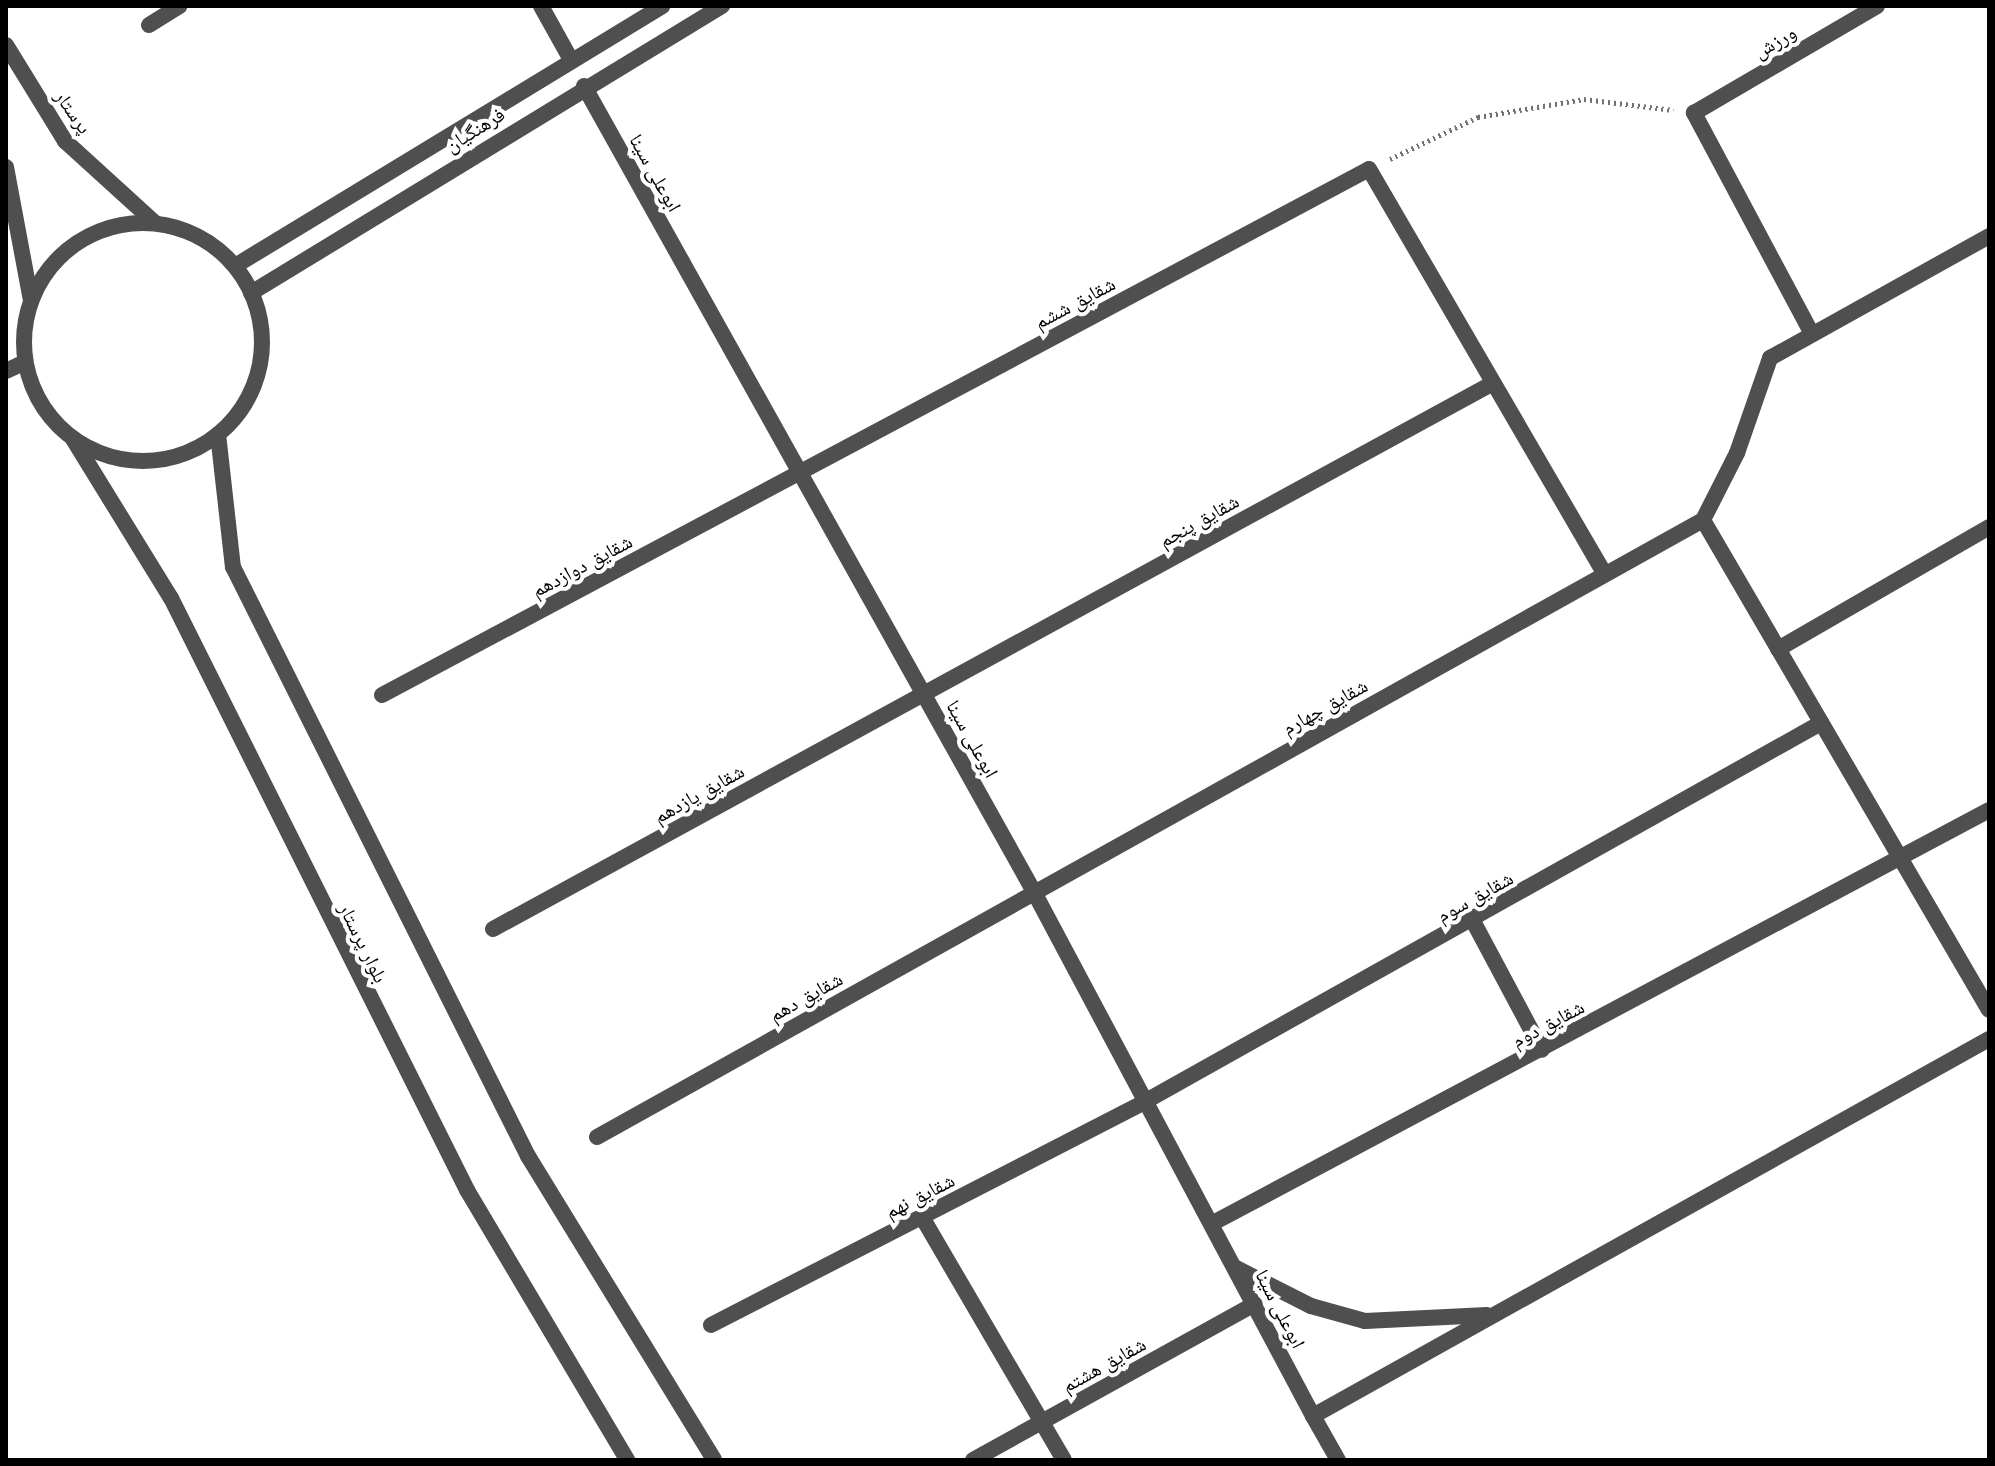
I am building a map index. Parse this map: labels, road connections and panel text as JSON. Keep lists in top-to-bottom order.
{
  "streets": {
    "street": [
      "ورزش",
      "پرستار",
      "فرهنگیان",
      "ابوعلی سینا",
      "شقایق ششم",
      "شقایق پنجم",
      "شقایق دوازدهم",
      "شقایق چهارم",
      "شقایق یازدهم",
      "شقایق سوم",
      "بلوار پرستار",
      "شقایق دهم",
      "شقایق دوم",
      "شقایق نهم",
      "شقایق هشتم"
    ]
  },
  "crossings": [
    ["پرستار", "فرهنگیان"],
    ["پرستار", "بلوار پرستار"],
    ["فرهنگیان", "ابوعلی سینا"],
    ["فرهنگیان", "بلوار پرستار"],
    ["ابوعلی سینا", "شقایق ششم"],
    ["ابوعلی سینا", "شقایق پنجم"],
    ["ابوعلی سینا", "شقایق دوازدهم"],
    ["ابوعلی سینا", "شقایق چهارم"],
    ["ابوعلی سینا", "شقایق یازدهم"],
    ["ابوعلی سینا", "شقایق سوم"],
    ["ابوعلی سینا", "شقایق دهم"],
    ["ابوعلی سینا", "شقایق دوم"],
    ["ابوعلی سینا", "شقایق نهم"],
    ["ابوعلی سینا", "شقایق هشتم"],
    ["شقایق ششم", "شقایق دوازدهم"],
    ["شقایق پنجم", "شقایق یازدهم"],
    ["شقایق چهارم", "شقایق دهم"],
    ["شقایق سوم", "شقایق نهم"]
  ]
}
